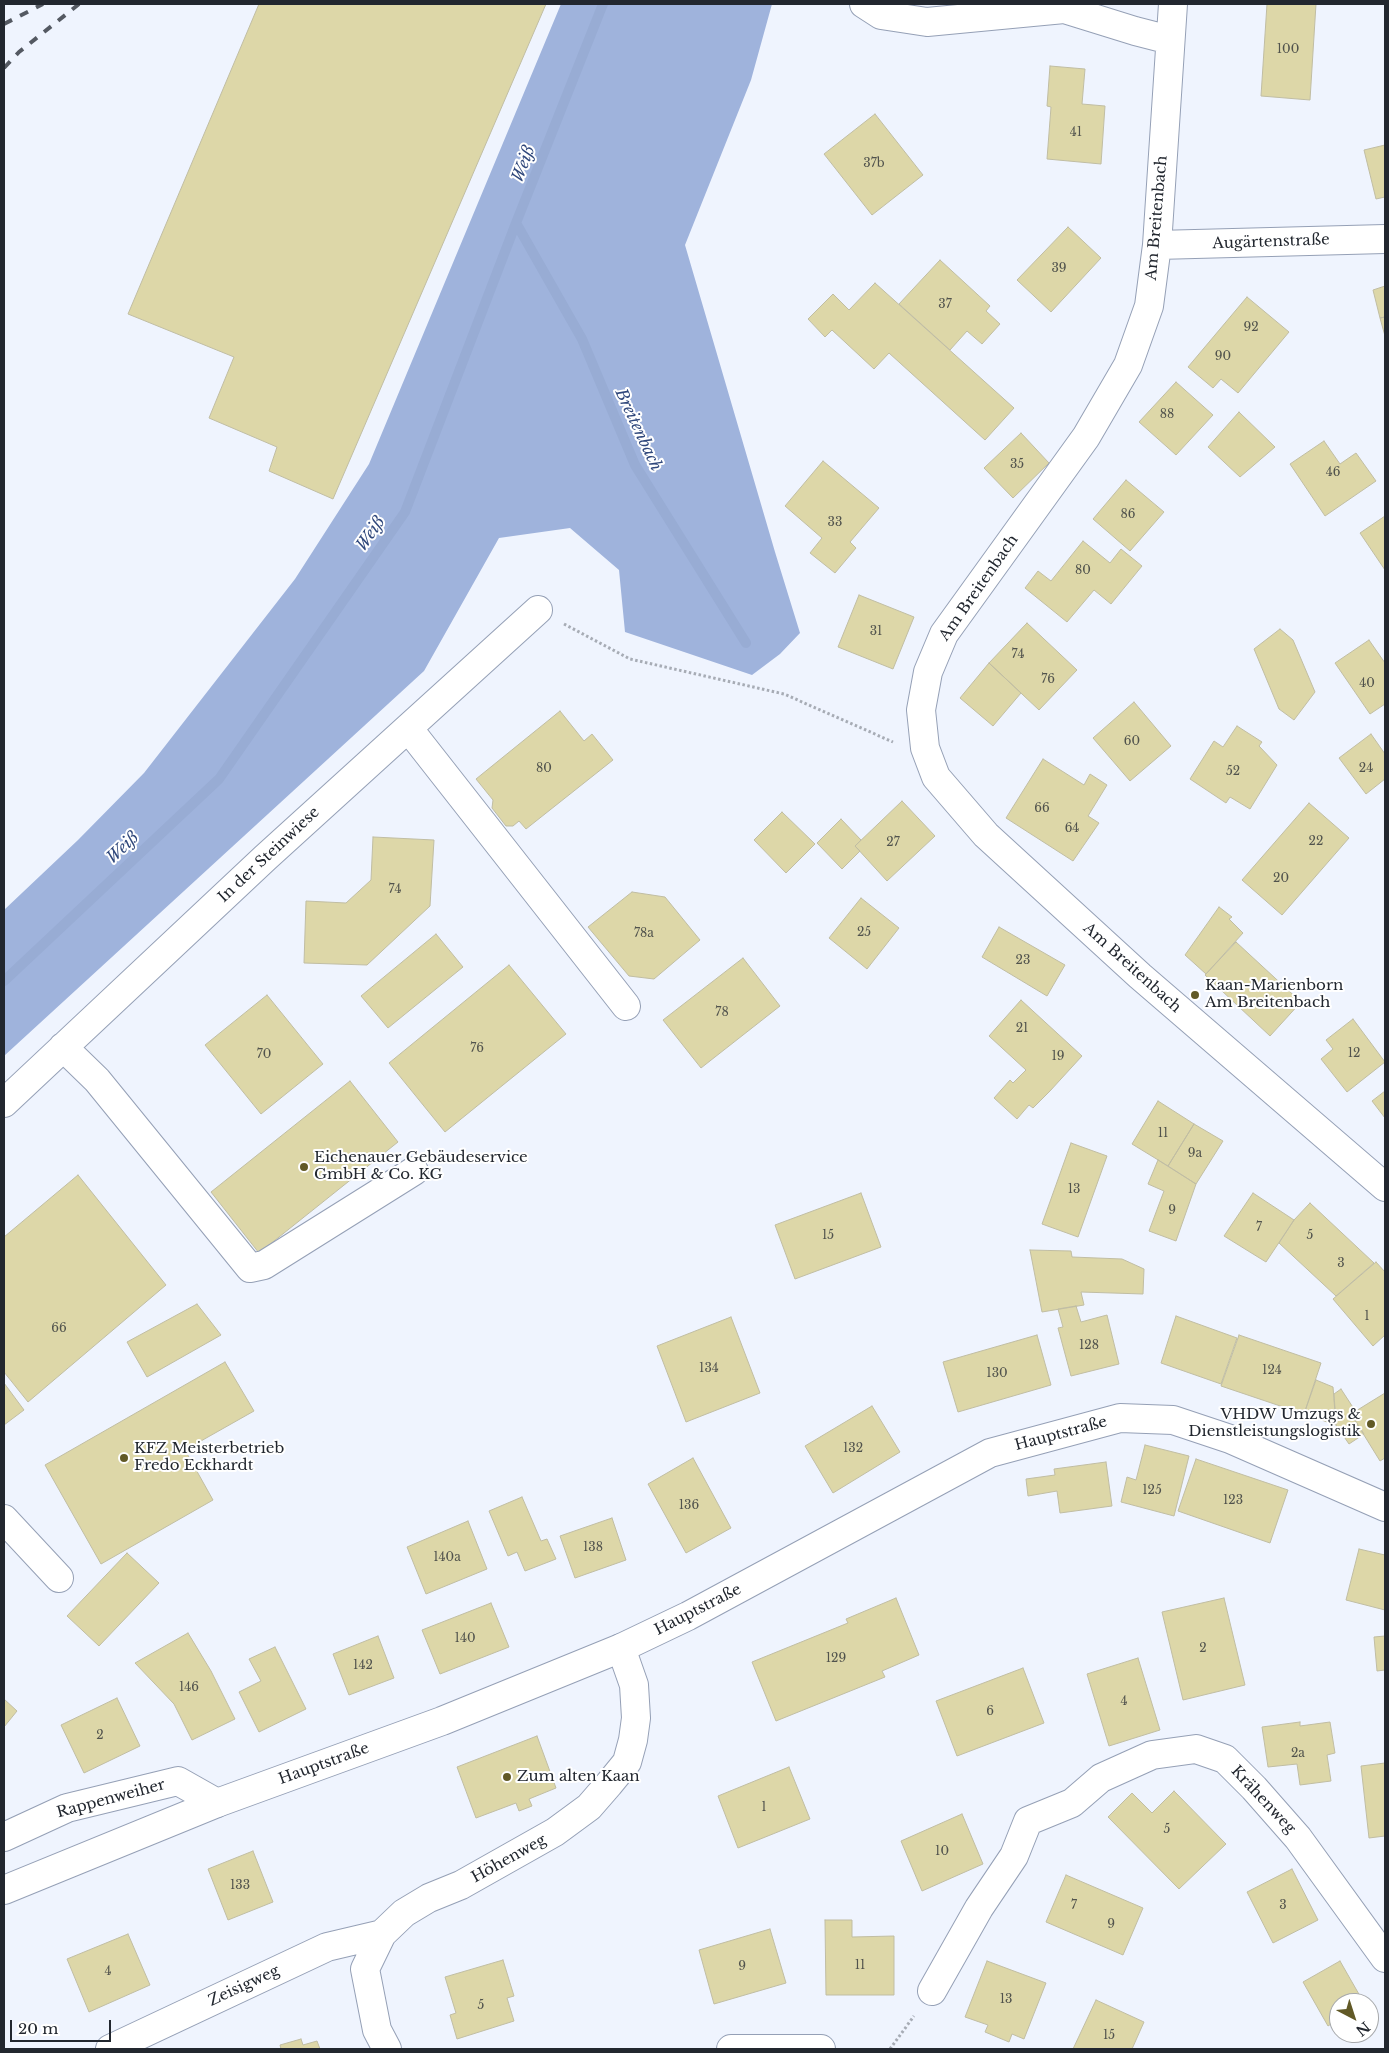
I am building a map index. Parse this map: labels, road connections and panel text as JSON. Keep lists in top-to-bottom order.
{
  "streets": {
    "street": [
      "Am Breitenbach",
      "Augärtenstraße",
      "In der Steinwiese",
      "Hauptstraße",
      "Rappenweiher",
      "Krähenweg",
      "Höhenweg",
      "Zeisigweg"
    ]
  },
  "crossings": [
    ["Am Breitenbach", "Augärtenstraße"],
    ["Hauptstraße", "Rappenweiher"],
    ["Hauptstraße", "Höhenweg"],
    ["Höhenweg", "Zeisigweg"]
  ],
  "water": ["Weiß", "Breitenbach"],
  "places": [
    "Kaan-Marienborn Am Breitenbach",
    "Eichenauer Gebäudeservice GmbH & Co. KG",
    "VHDW Umzugs & Dienstleistungslogistik",
    "KFZ Meisterbetrieb Fredo Eckhardt",
    "Zum alten Kaan"
  ],
  "house_numbers": [
    "100",
    "41",
    "37b",
    "39",
    "37",
    "92",
    "90",
    "88",
    "35",
    "46",
    "86",
    "33",
    "80",
    "31",
    "74",
    "76",
    "40",
    "60",
    "80",
    "24",
    "52",
    "66",
    "64",
    "22",
    "27",
    "20",
    "74",
    "25",
    "78a",
    "23",
    "78",
    "21",
    "76",
    "12",
    "70",
    "19",
    "11",
    "9a",
    "13",
    "9",
    "7",
    "15",
    "5",
    "3",
    "1",
    "66",
    "128",
    "134",
    "124",
    "130",
    "132",
    "125",
    "123",
    "136",
    "138",
    "140a",
    "140",
    "2",
    "129",
    "142",
    "146",
    "4",
    "6",
    "2",
    "2a",
    "1",
    "5",
    "10",
    "133",
    "7",
    "3",
    "9",
    "11",
    "9",
    "4",
    "13",
    "5",
    "15"
  ],
  "scale_bar": "20 m",
  "north": "bottom right"
}
